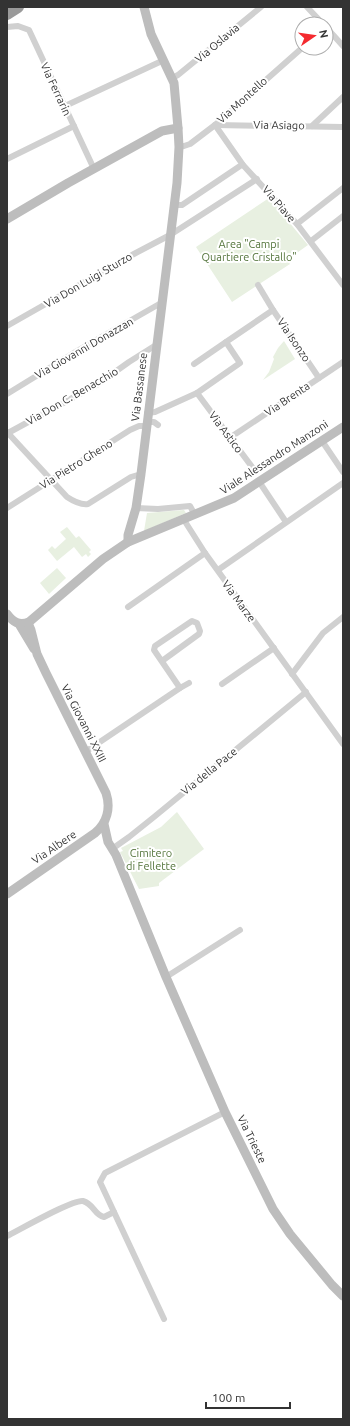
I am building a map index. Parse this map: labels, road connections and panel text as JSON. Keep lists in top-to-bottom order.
{
  "streets": {
    "street": [
      "Via Oslavia",
      "Via Ferrarin",
      "Via Montello",
      "Via Asiago",
      "Via Piave",
      "Via Don Luigi Sturzo",
      "Via Isonzo",
      "Via Giovanni Donazzan",
      "Via Bassanese",
      "Via Don C. Benacchio",
      "Via Brenta",
      "Via Astico",
      "Viale Alessandro Manzoni",
      "Via Pietro Gheno",
      "Via Marze",
      "Via Giovanni XXIII",
      "Via della Pace",
      "Via Albere",
      "Via Trieste"
    ]
  },
  "crossings": [
    ["Via Oslavia", "Via Bassanese"],
    ["Via Montello", "Via Asiago"],
    ["Via Montello", "Via Piave"],
    ["Via Montello", "Via Bassanese"],
    ["Via Asiago", "Via Piave"],
    ["Via Don Luigi Sturzo", "Via Bassanese"],
    ["Via Isonzo", "Via Brenta"],
    ["Via Giovanni Donazzan", "Via Bassanese"],
    ["Via Bassanese", "Via Don C. Benacchio"],
    ["Via Bassanese", "Viale Alessandro Manzoni"],
    ["Via Bassanese", "Via Pietro Gheno"],
    ["Via Bassanese", "Via Giovanni XXIII"],
    ["Via Brenta", "Via Astico"],
    ["Viale Alessandro Manzoni", "Via Marze"],
    ["Viale Alessandro Manzoni", "Via Giovanni XXIII"],
    ["Via Marze", "Via della Pace"],
    ["Via Giovanni XXIII", "Via Albere"],
    ["Via della Pace", "Via Trieste"],
    ["Via Albere", "Via Trieste"]
  ],
  "parks": ["Area \"Campi Quartiere Cristallo\"", "Cimitero di Fellette"],
  "scale_bar": "100 m",
  "north": "right"
}
